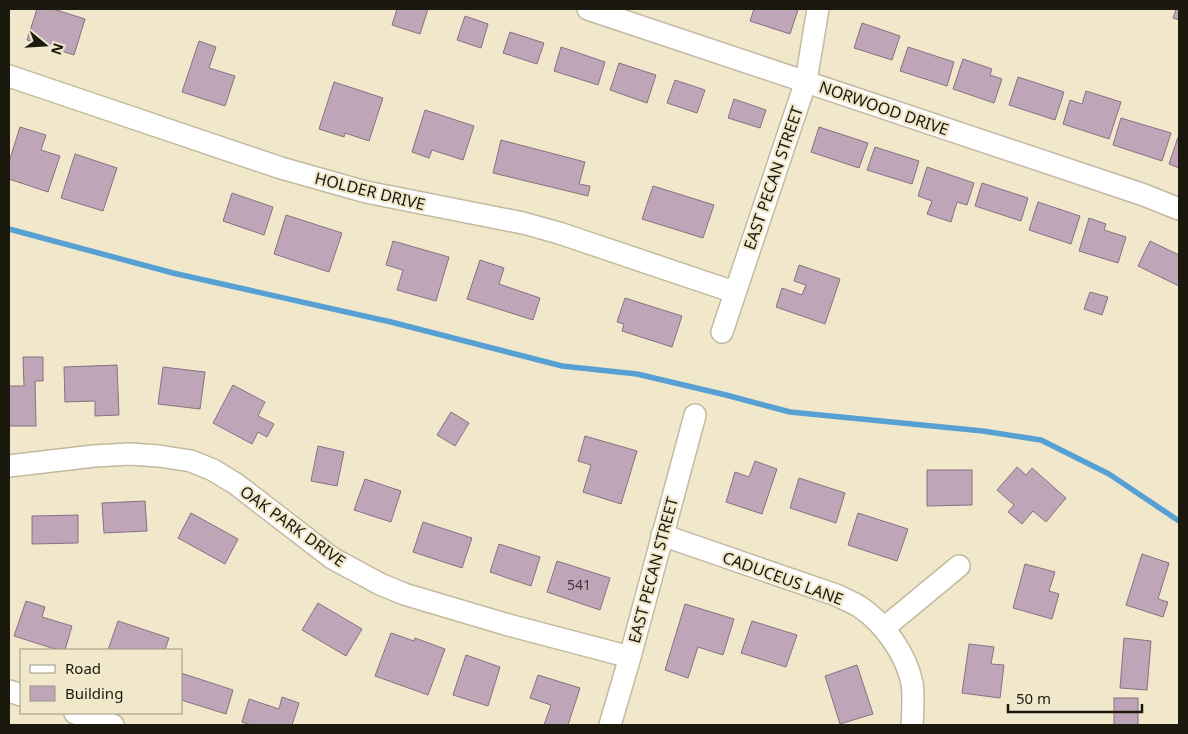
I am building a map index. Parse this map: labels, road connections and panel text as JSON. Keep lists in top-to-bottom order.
{
  "streets": {
    "street": [
      "NORWOOD DRIVE",
      "EAST PECAN STREET",
      "HOLDER DRIVE",
      "OAK PARK DRIVE",
      "CADUCEUS LANE"
    ]
  },
  "crossings": [
    ["NORWOOD DRIVE", "EAST PECAN STREET"],
    ["EAST PECAN STREET", "HOLDER DRIVE"],
    ["EAST PECAN STREET", "OAK PARK DRIVE"],
    ["EAST PECAN STREET", "CADUCEUS LANE"]
  ],
  "house_numbers": ["541"],
  "legend": ["Road", "Building"],
  "scale_bar": "50 m",
  "north": "right"
}
